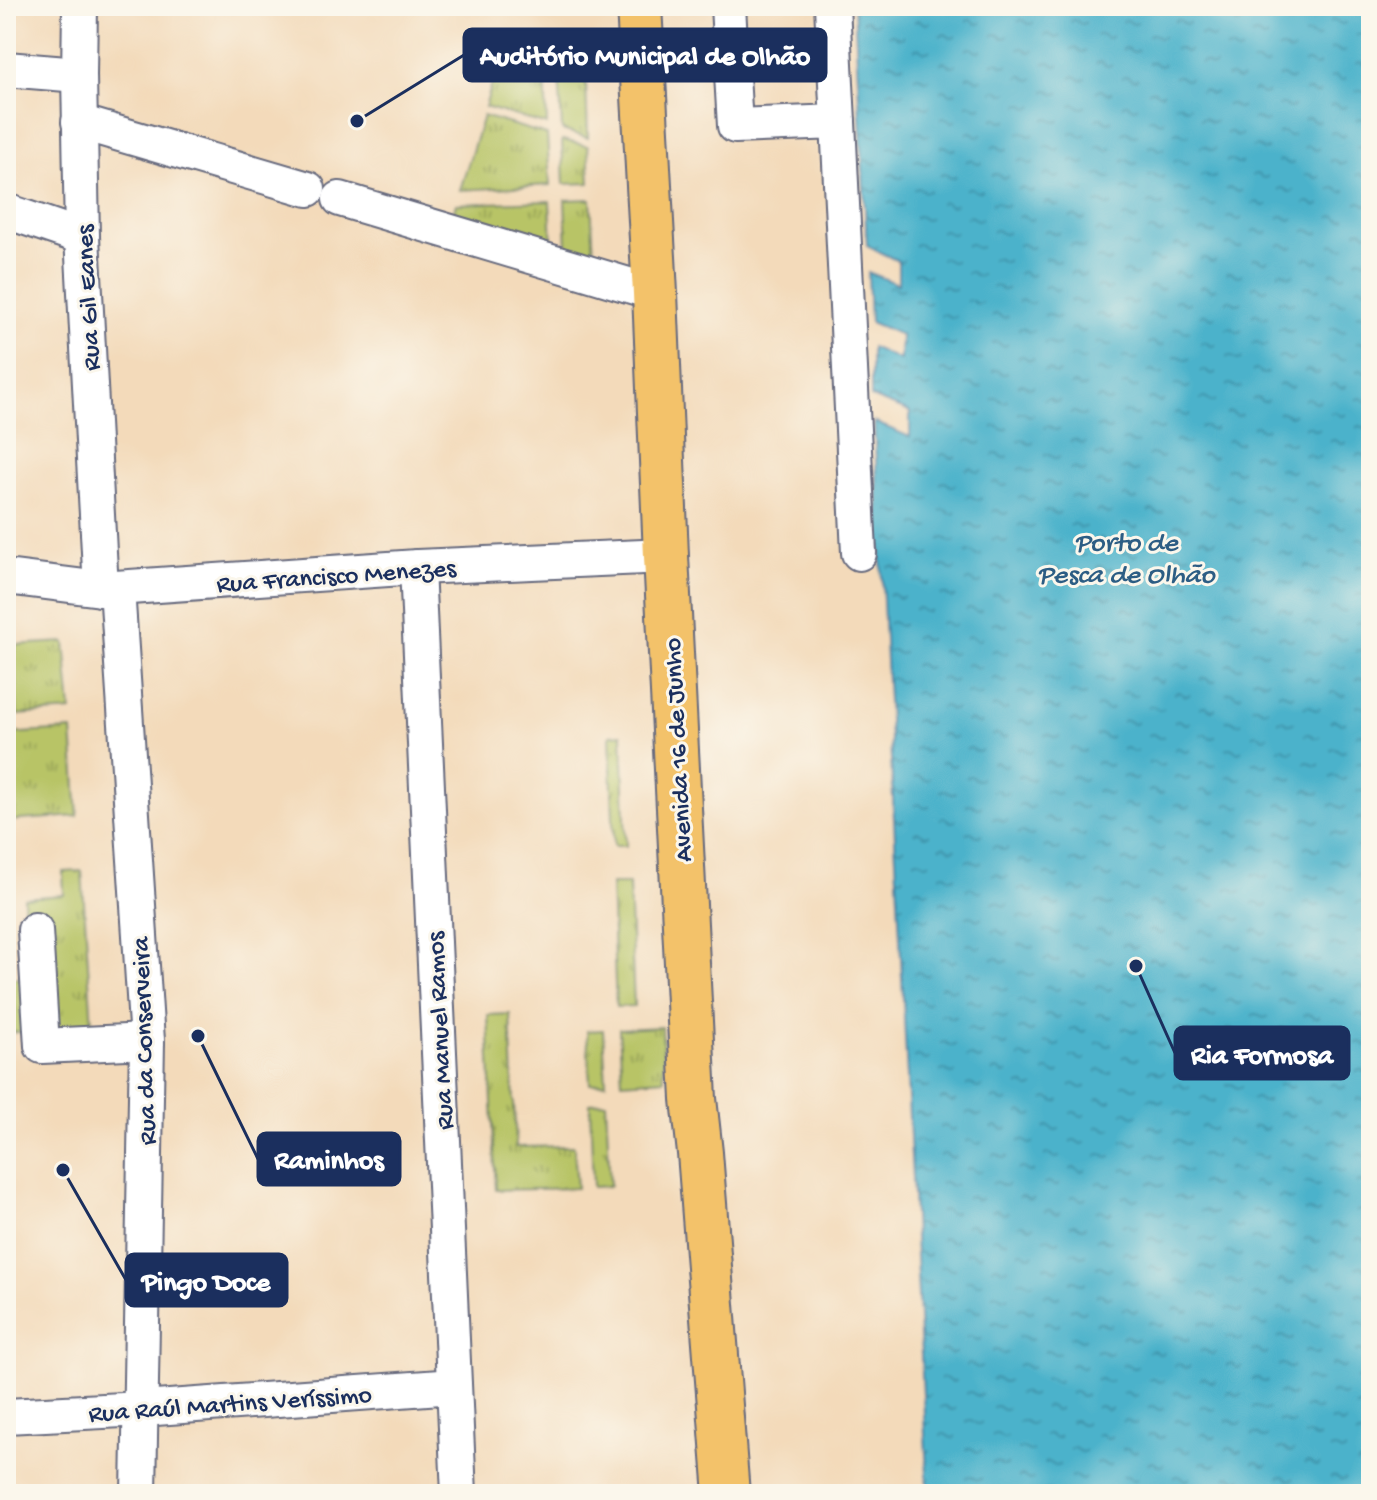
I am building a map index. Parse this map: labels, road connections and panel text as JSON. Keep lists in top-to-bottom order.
{
  "streets": {
    "main road": ["Avenida 16 de Junho"],
    "street": [
      "Rua Gil Eanes",
      "Rua Francisco Menezes",
      "Rua Manuel Ramos",
      "Rua da Conserveira",
      "Rua Raúl Martins Veríssimo"
    ]
  },
  "crossings": [
    ["Rua Gil Eanes", "Rua Francisco Menezes"],
    ["Rua Gil Eanes", "Rua da Conserveira"],
    ["Rua Francisco Menezes", "Avenida 16 de Junho"],
    ["Rua Francisco Menezes", "Rua Manuel Ramos"],
    ["Rua Francisco Menezes", "Rua da Conserveira"],
    ["Rua Manuel Ramos", "Rua Raúl Martins Veríssimo"],
    ["Rua da Conserveira", "Rua Raúl Martins Veríssimo"]
  ],
  "water": ["Porto de Pesca de Olhão"],
  "places": [
    "Auditório Municipal de Olhão",
    "Ria Formosa",
    "Raminhos",
    "Pingo Doce"
  ]
}
